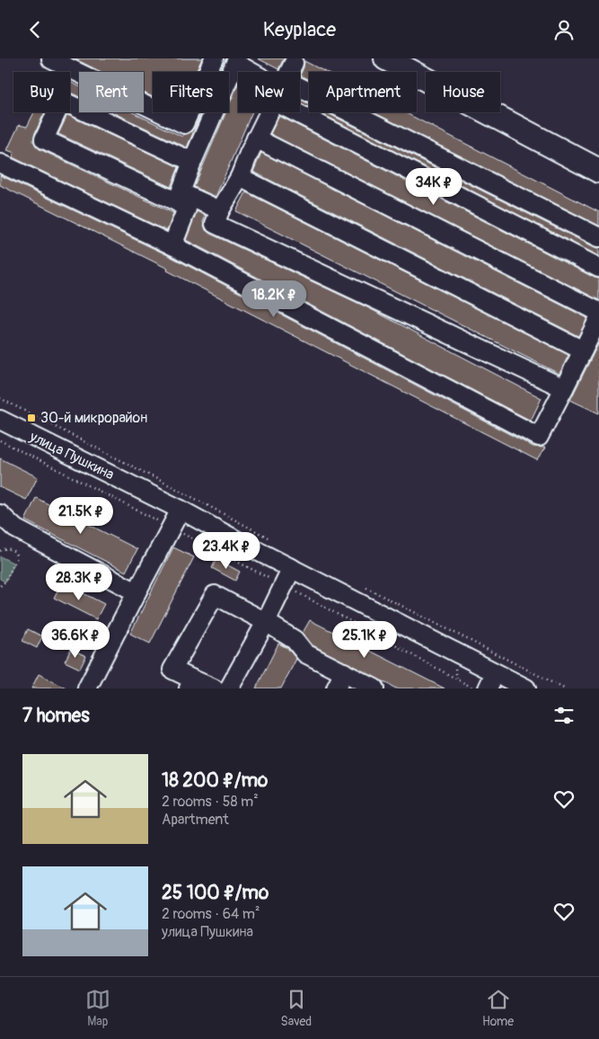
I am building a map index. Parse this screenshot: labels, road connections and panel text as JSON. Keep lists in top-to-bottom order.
{
  "streets": {
    "street": ["улица Пушкина"]
  },
  "places": {
    "transit": ["30-й микрорайон"]
  },
  "page": {
    "header": "Keyplace",
    "chip": [
      "Buy",
      "Rent",
      "Filters",
      "New",
      "Apartment",
      "House"
    ],
    "price": [
      "34K ₽",
      "18.2K ₽",
      "21.5K ₽",
      "23.4K ₽",
      "28.3K ₽",
      "36.6K ₽",
      "25.1K ₽"
    ],
    "heading": "7 homes",
    "list": [
      {
        "name": "18 200 ₽/mo",
        "note": "2 rooms · 58 m² · Apartment"
      },
      {
        "name": "25 100 ₽/mo",
        "note": "2 rooms · 64 m² · улица Пушкина"
      }
    ],
    "tabs": ["Map", "Saved", "Home"]
  }
}
